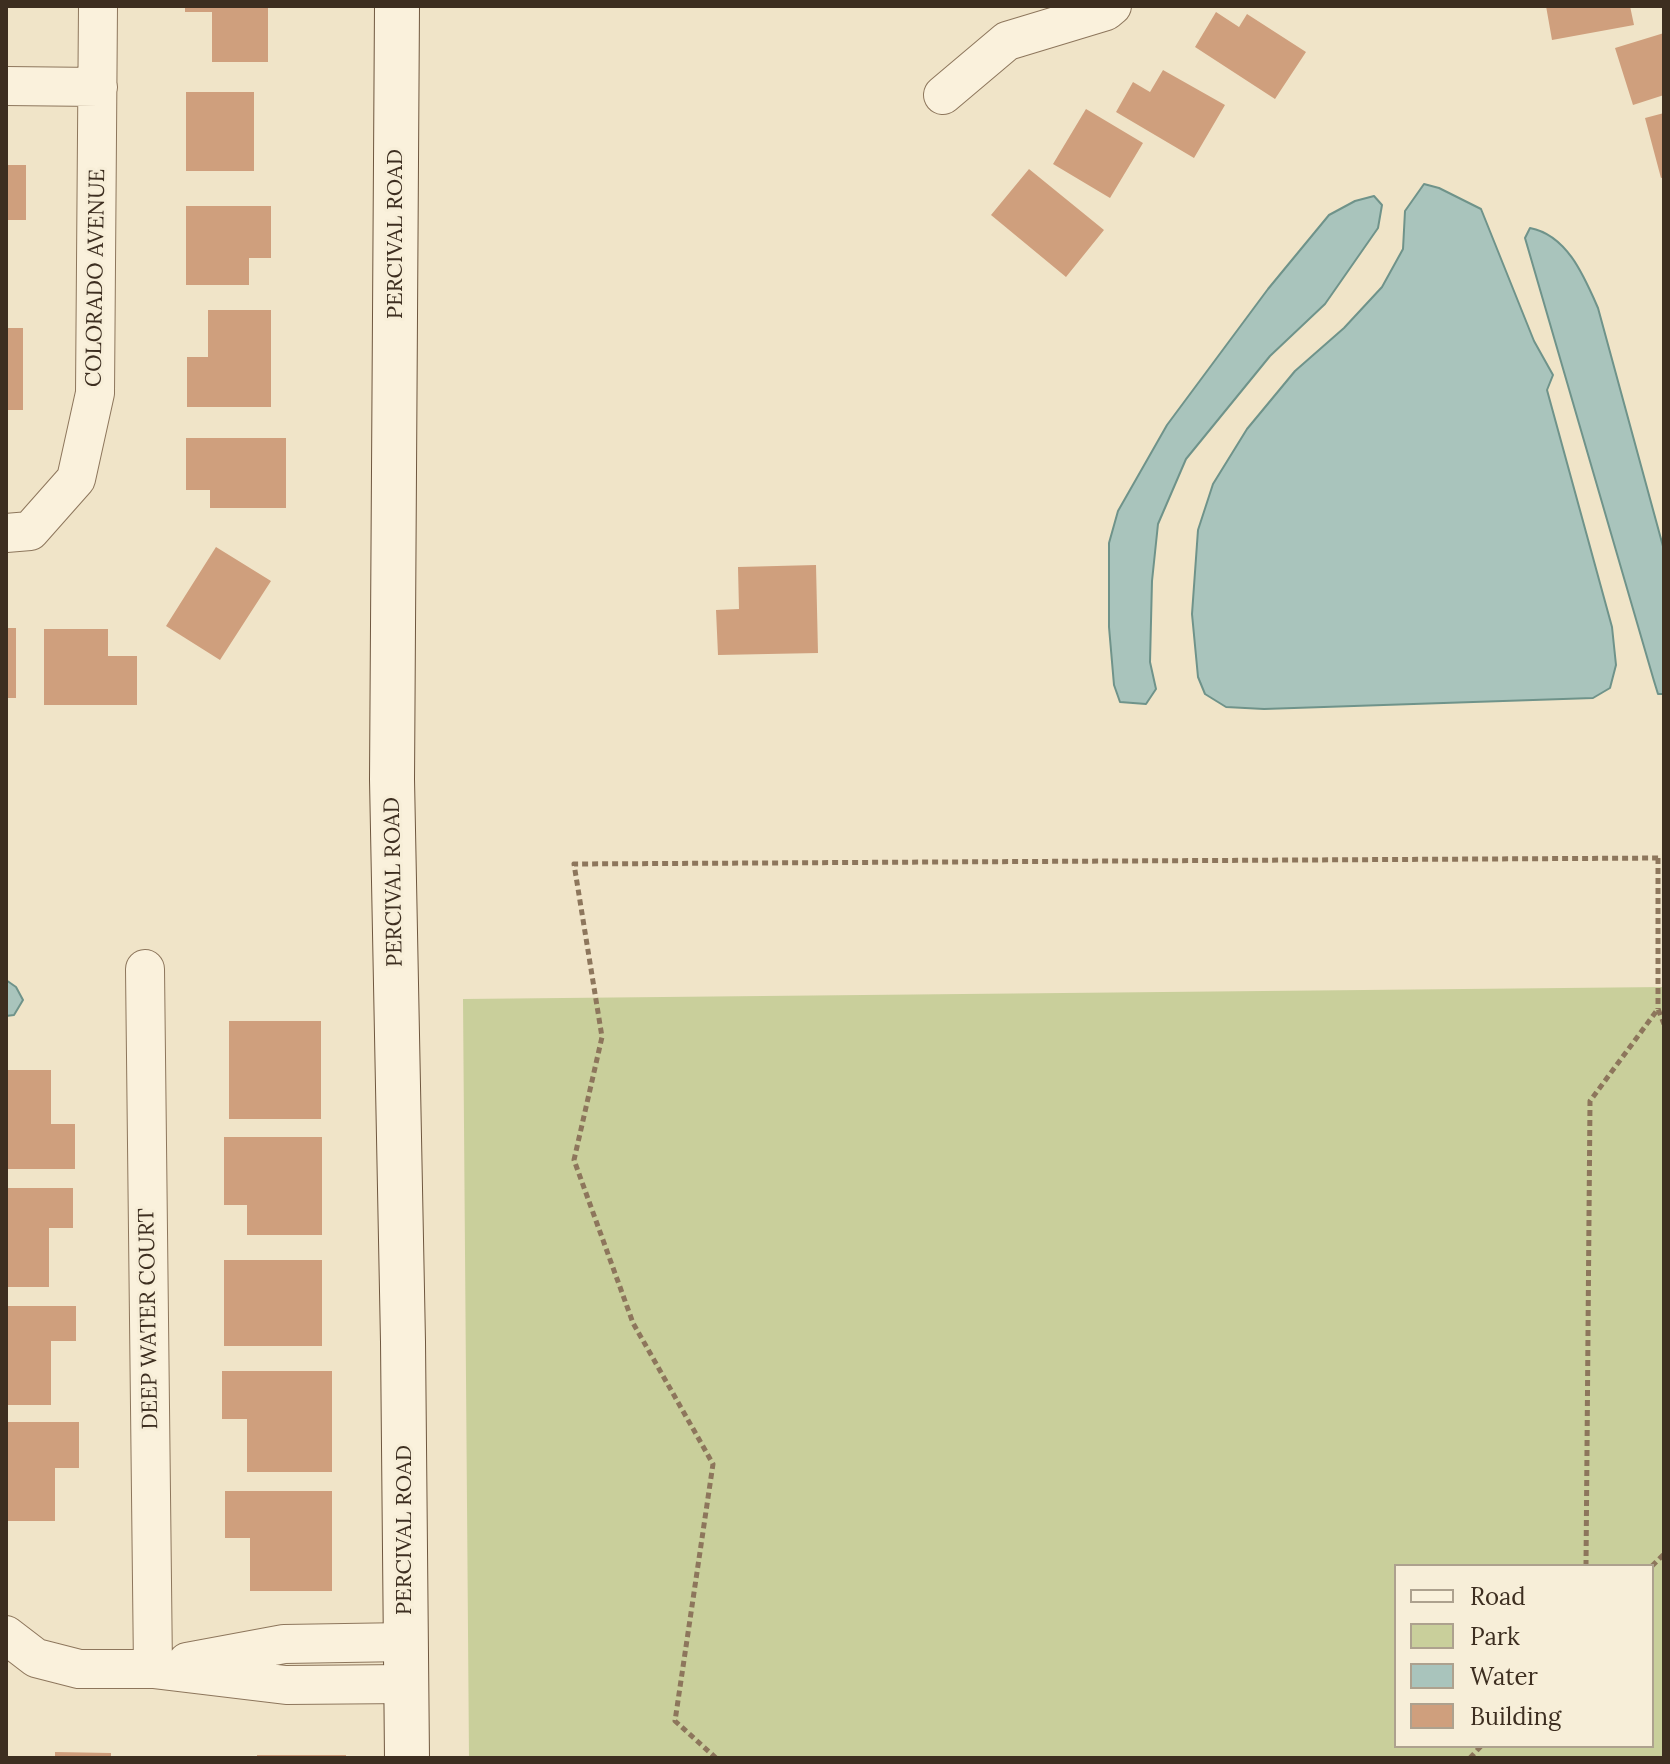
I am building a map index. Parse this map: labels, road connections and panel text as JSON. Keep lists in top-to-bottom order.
{
  "streets": {
    "street": ["PERCIVAL ROAD", "COLORADO AVENUE", "DEEP WATER COURT"]
  },
  "legend": [
    "Road",
    "Park",
    "Water",
    "Building"
  ]
}
